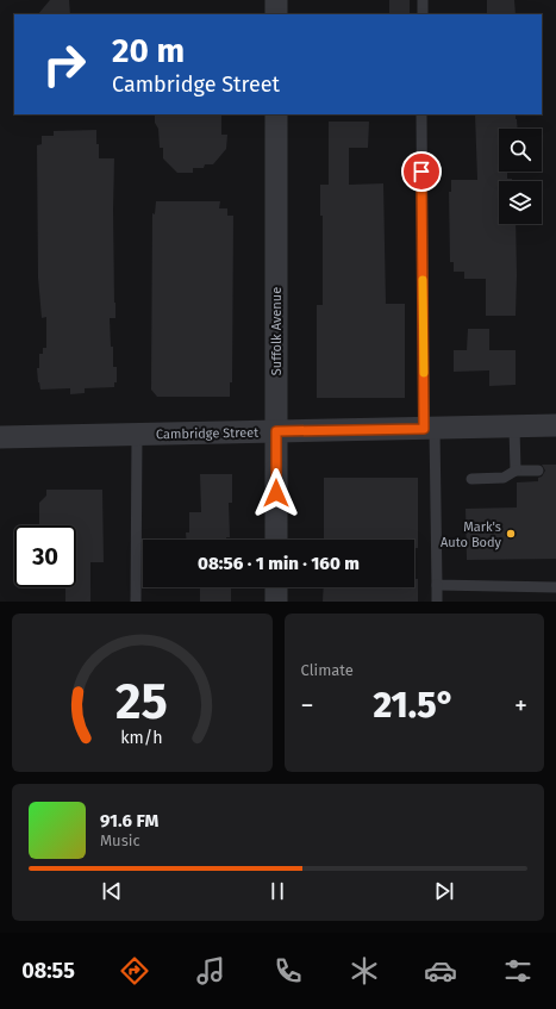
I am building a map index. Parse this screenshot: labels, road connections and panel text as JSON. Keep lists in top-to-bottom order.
{
  "streets": {
    "street": ["Suffolk Avenue", "Cambridge Street"]
  },
  "crossings": [
    ["Suffolk Avenue", "Cambridge Street"]
  ],
  "places": ["Mark's Auto Body"],
  "page": {
    "turn": ["20 m", "Cambridge Street"],
    "limit": "30",
    "trip": "08:56 · 1 min · 160 m",
    "tile": "Climate",
    "heat": ["−", "21.5°", "+"],
    "song": ["91.6 FM", "Music"],
    "tabs": "08:55",
    "gauge": ["25", "km/h"]
  }
}
